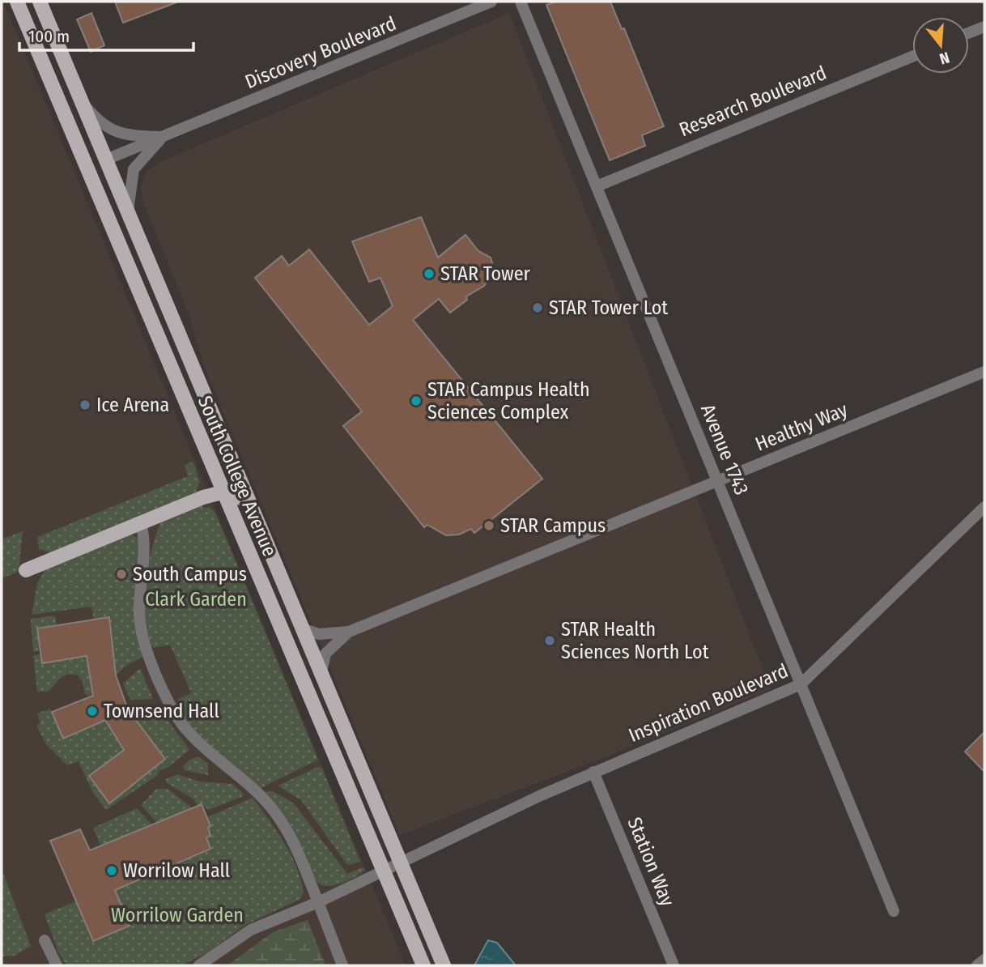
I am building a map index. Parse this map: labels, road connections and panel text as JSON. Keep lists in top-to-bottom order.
{
  "streets": {
    "main road": ["South College Avenue"],
    "street": [
      "Discovery Boulevard",
      "Research Boulevard",
      "Healthy Way",
      "Avenue 1743",
      "Inspiration Boulevard",
      "Station Way"
    ]
  },
  "crossings": [
    ["Discovery Boulevard", "South College Avenue"],
    ["Research Boulevard", "Avenue 1743"],
    ["Healthy Way", "Avenue 1743"],
    ["Healthy Way", "South College Avenue"],
    ["Avenue 1743", "Inspiration Boulevard"],
    ["South College Avenue", "Inspiration Boulevard"],
    ["Inspiration Boulevard", "Station Way"]
  ],
  "parks": ["Clark Garden", "Worrilow Garden"],
  "places": [
    "STAR Tower",
    "STAR Tower Lot",
    "STAR Campus Health Sciences Complex",
    "Ice Arena",
    "STAR Campus",
    "South Campus",
    "STAR Health Sciences North Lot",
    "Townsend Hall",
    "Worrilow Hall"
  ],
  "scale_bar": "100 m",
  "north": "bottom"
}
